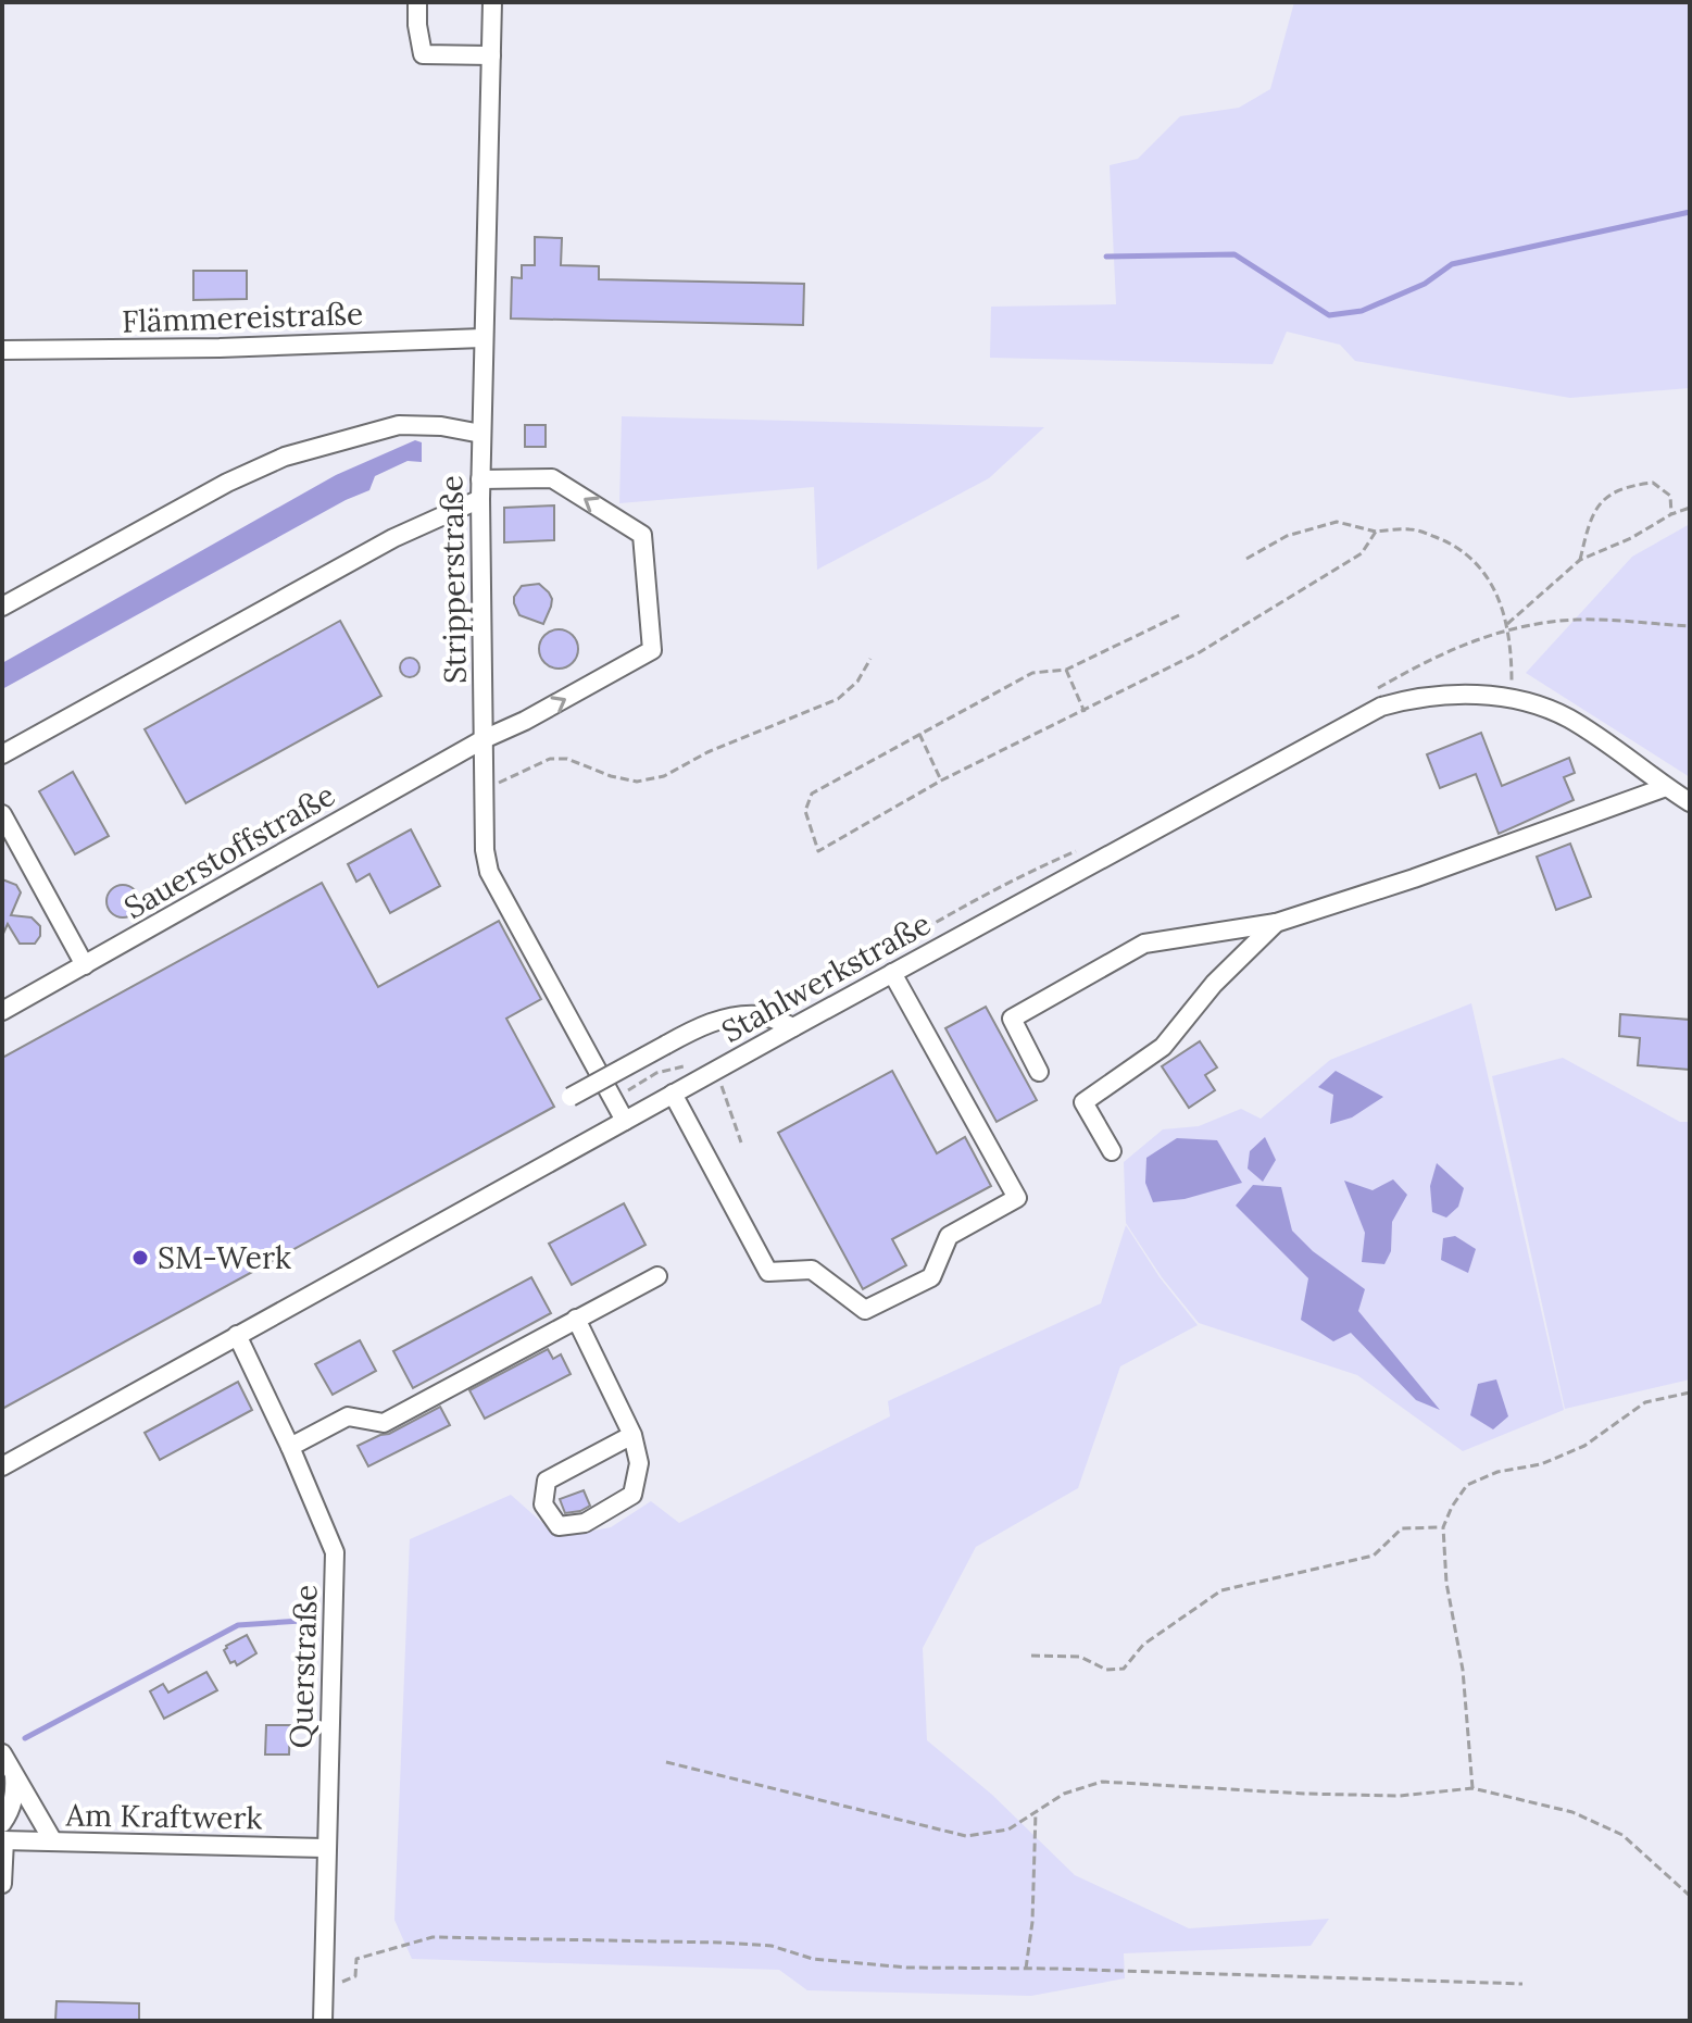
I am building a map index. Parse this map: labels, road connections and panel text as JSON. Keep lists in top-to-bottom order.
{
  "streets": {
    "street": [
      "Flämmereistraße",
      "Stripperstraße",
      "Sauerstoffstraße",
      "Stahlwerkstraße",
      "Querstraße",
      "Am Kraftwerk"
    ]
  },
  "crossings": [
    ["Flämmereistraße", "Stripperstraße"],
    ["Stripperstraße", "Sauerstoffstraße"],
    ["Stripperstraße", "Stahlwerkstraße"],
    ["Stahlwerkstraße", "Querstraße"],
    ["Querstraße", "Am Kraftwerk"]
  ],
  "places": ["SM-Werk"]
}
